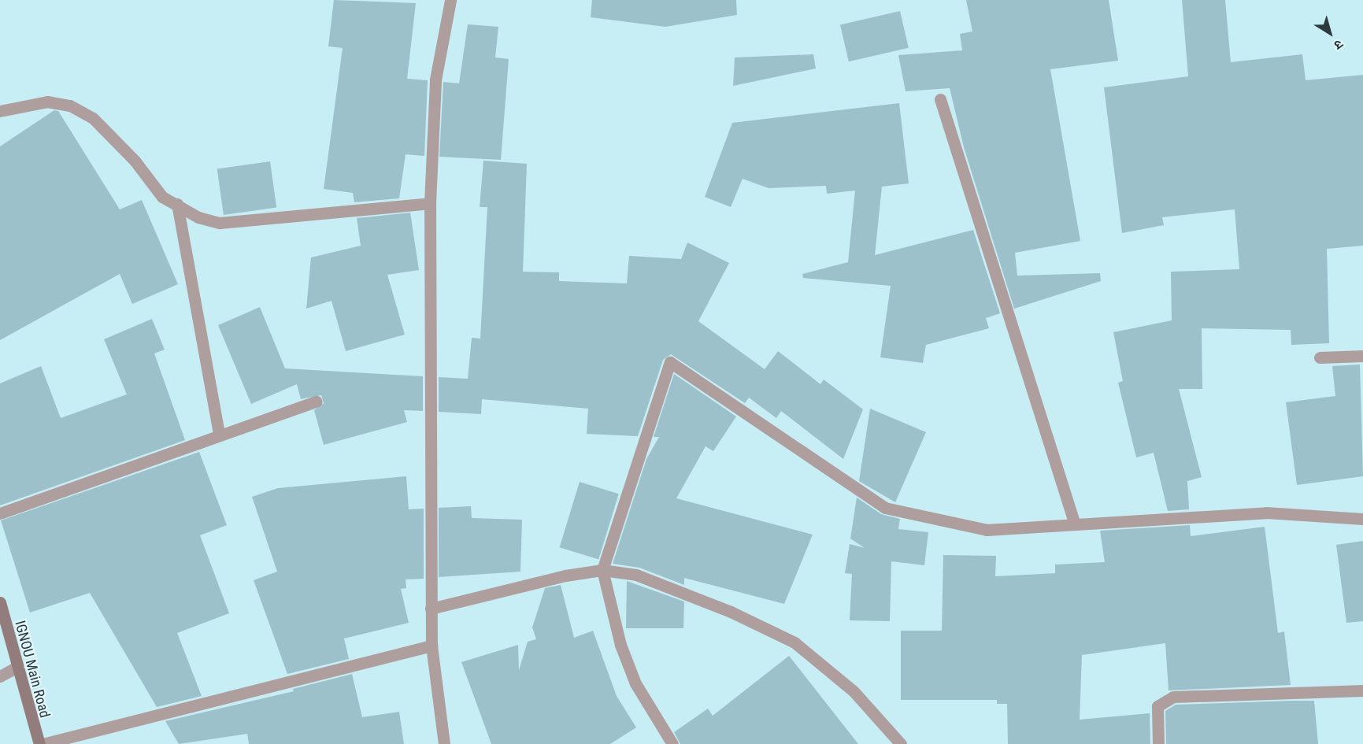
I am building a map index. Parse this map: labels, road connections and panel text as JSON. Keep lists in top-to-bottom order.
{
  "streets": {
    "street": ["IGNOU Main Road"]
  },
  "north": "bottom right"
}
